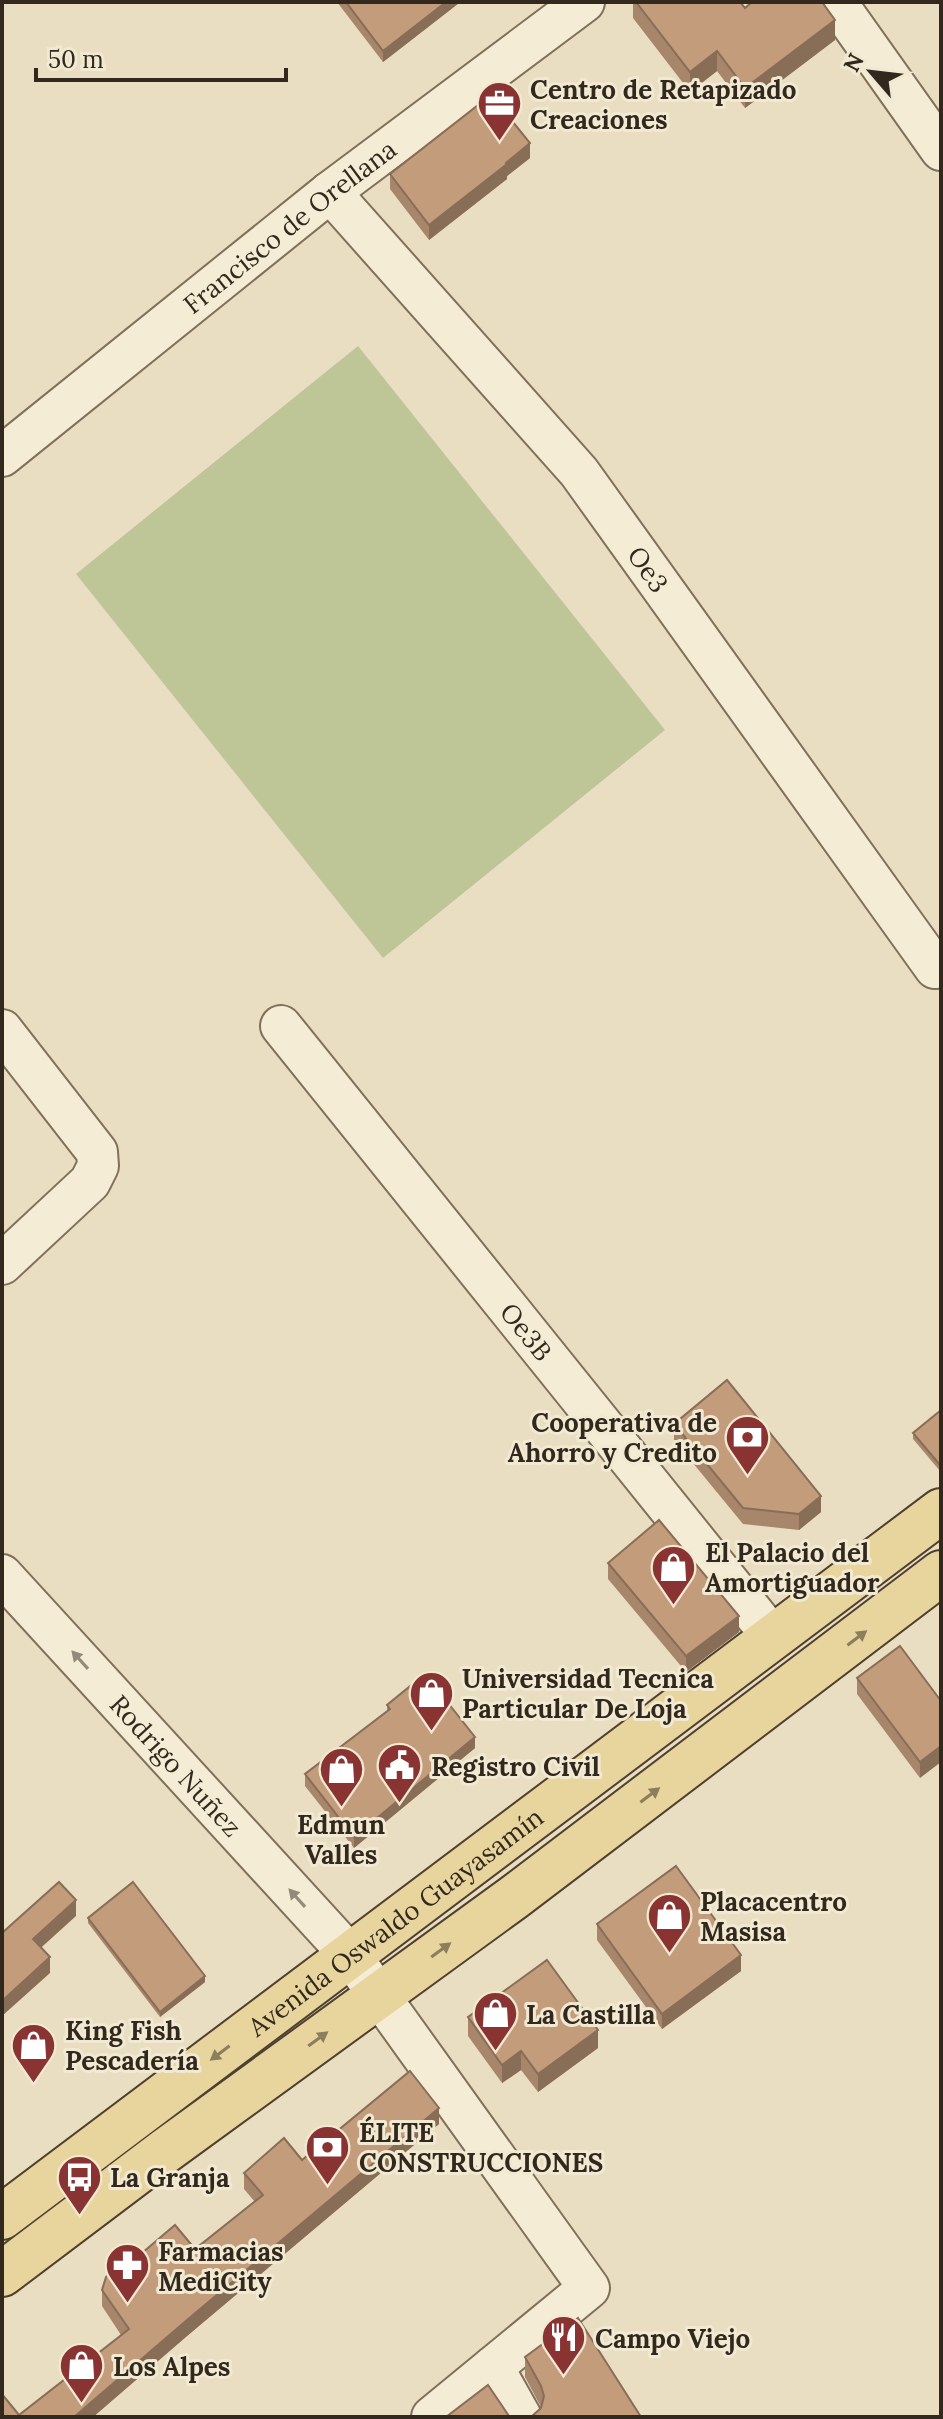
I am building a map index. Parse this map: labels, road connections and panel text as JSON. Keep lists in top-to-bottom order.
{
  "streets": {
    "main road": ["Avenida Oswaldo Guayasamín"],
    "street": [
      "Francisco de Orellana",
      "Oe3",
      "Oe3B",
      "Rodrigo Nuñez"
    ]
  },
  "crossings": [
    ["Francisco de Orellana", "Oe3"],
    ["Oe3B", "Avenida Oswaldo Guayasamín"],
    ["Rodrigo Nuñez", "Avenida Oswaldo Guayasamín"]
  ],
  "one_way": ["Rodrigo Nuñez"],
  "places": {
    "office": ["Centro de Retapizado Creaciones"],
    "bank": ["Cooperativa de Ahorro y Credito", "ÉLITE CONSTRUCCIONES"],
    "shop": [
      "El Palacio del Amortiguador",
      "Universidad Tecnica Particular De Loja",
      "Edmun Valles",
      "Placacentro Masisa",
      "La Castilla",
      "King Fish Pescadería",
      "Los Alpes"
    ],
    "public building": ["Registro Civil"],
    "bus stop": ["La Granja"],
    "pharmacy": ["Farmacias MediCity"],
    "restaurant": ["Campo Viejo"]
  },
  "scale_bar": "50 m",
  "north": "top left"
}
